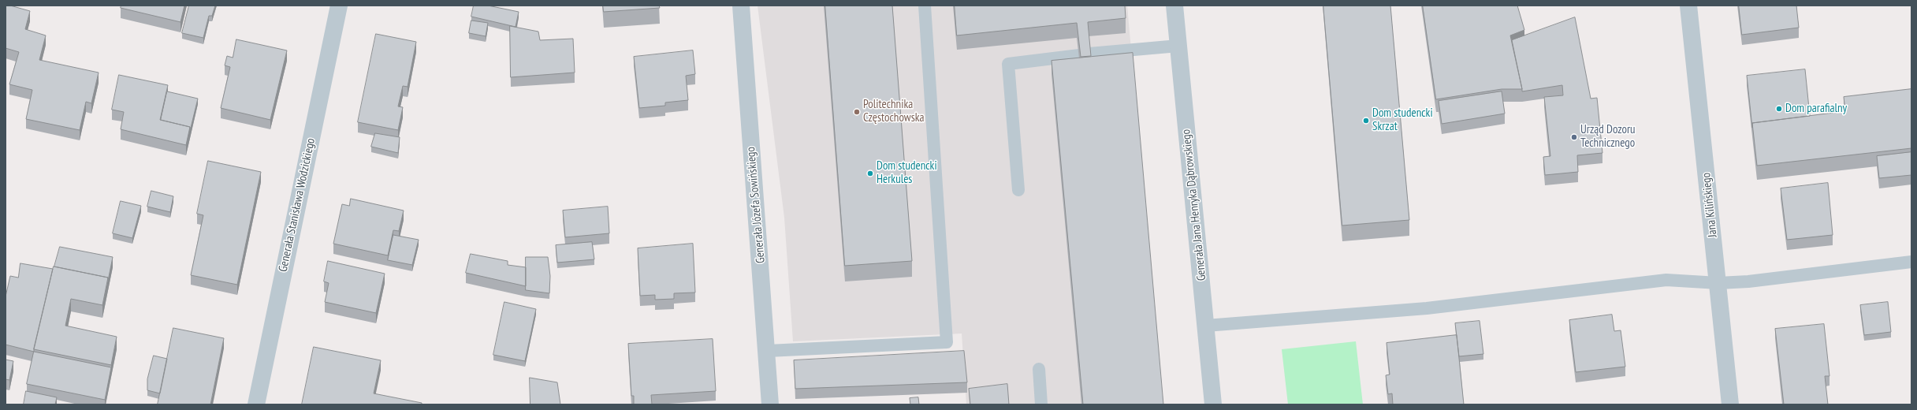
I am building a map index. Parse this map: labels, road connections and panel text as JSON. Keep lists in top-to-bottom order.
{
  "streets": {
    "street": [
      "Generała Stanisława Wodzickiego",
      "Generała Józefa Sowińskiego",
      "Generała Jana Henryka Dąbrowskiego",
      "Jana Kilińskiego"
    ]
  },
  "places": [
    "Dom parafialny",
    "Politechnika Częstochowska",
    "Dom studencki Skrzat",
    "Urząd Dozoru Technicznego",
    "Dom studencki Herkules"
  ]
}
